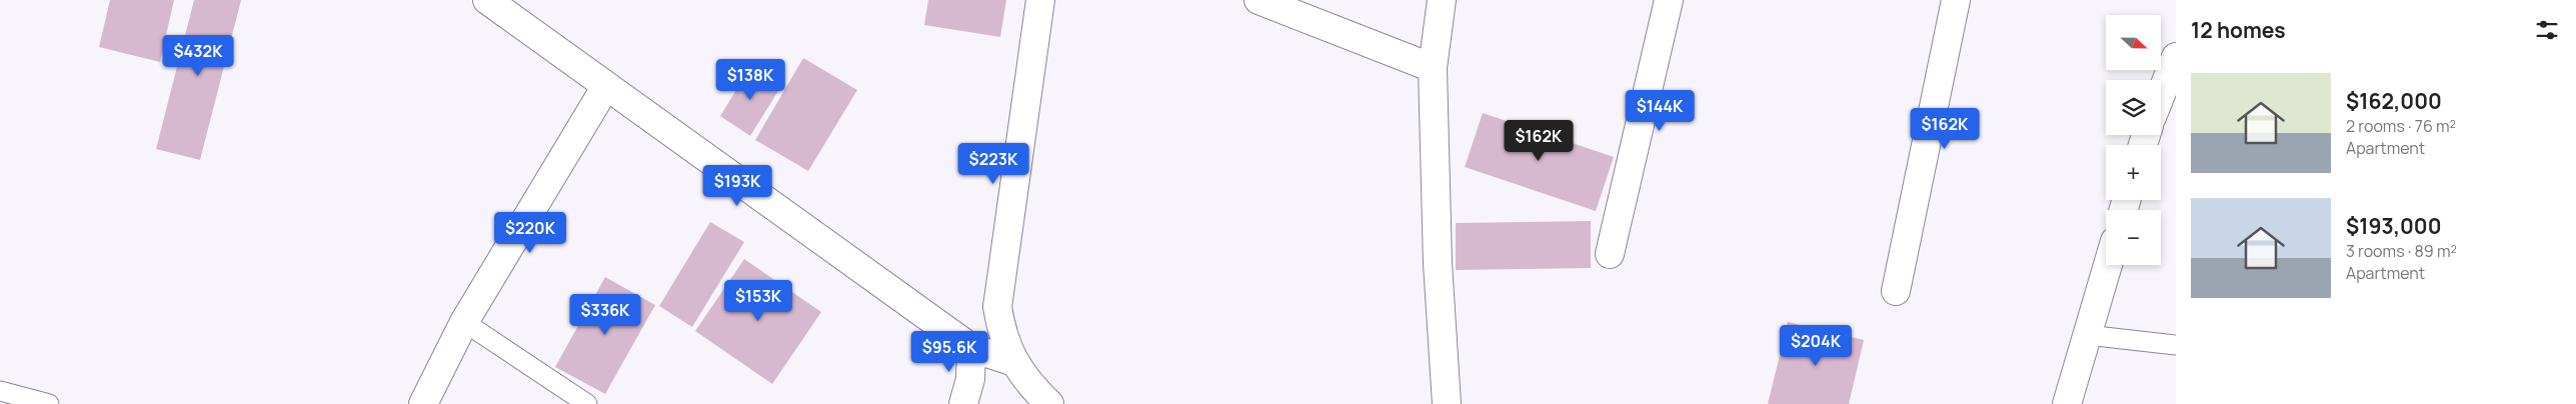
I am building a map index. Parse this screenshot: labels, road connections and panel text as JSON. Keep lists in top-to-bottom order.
{
  "north": "right",
  "page": {
    "heading": "12 homes",
    "map_buttons": ["+", "−"],
    "price": [
      "$432K",
      "$138K",
      "$144K",
      "$162K",
      "$162K",
      "$223K",
      "$193K",
      "$220K",
      "$153K",
      "$336K",
      "$204K",
      "$95.6K"
    ],
    "list": [
      {
        "name": "$162,000",
        "note": "2 rooms · 76 m² · Apartment"
      },
      {
        "name": "$193,000",
        "note": "3 rooms · 89 m² · Apartment"
      }
    ]
  }
}
